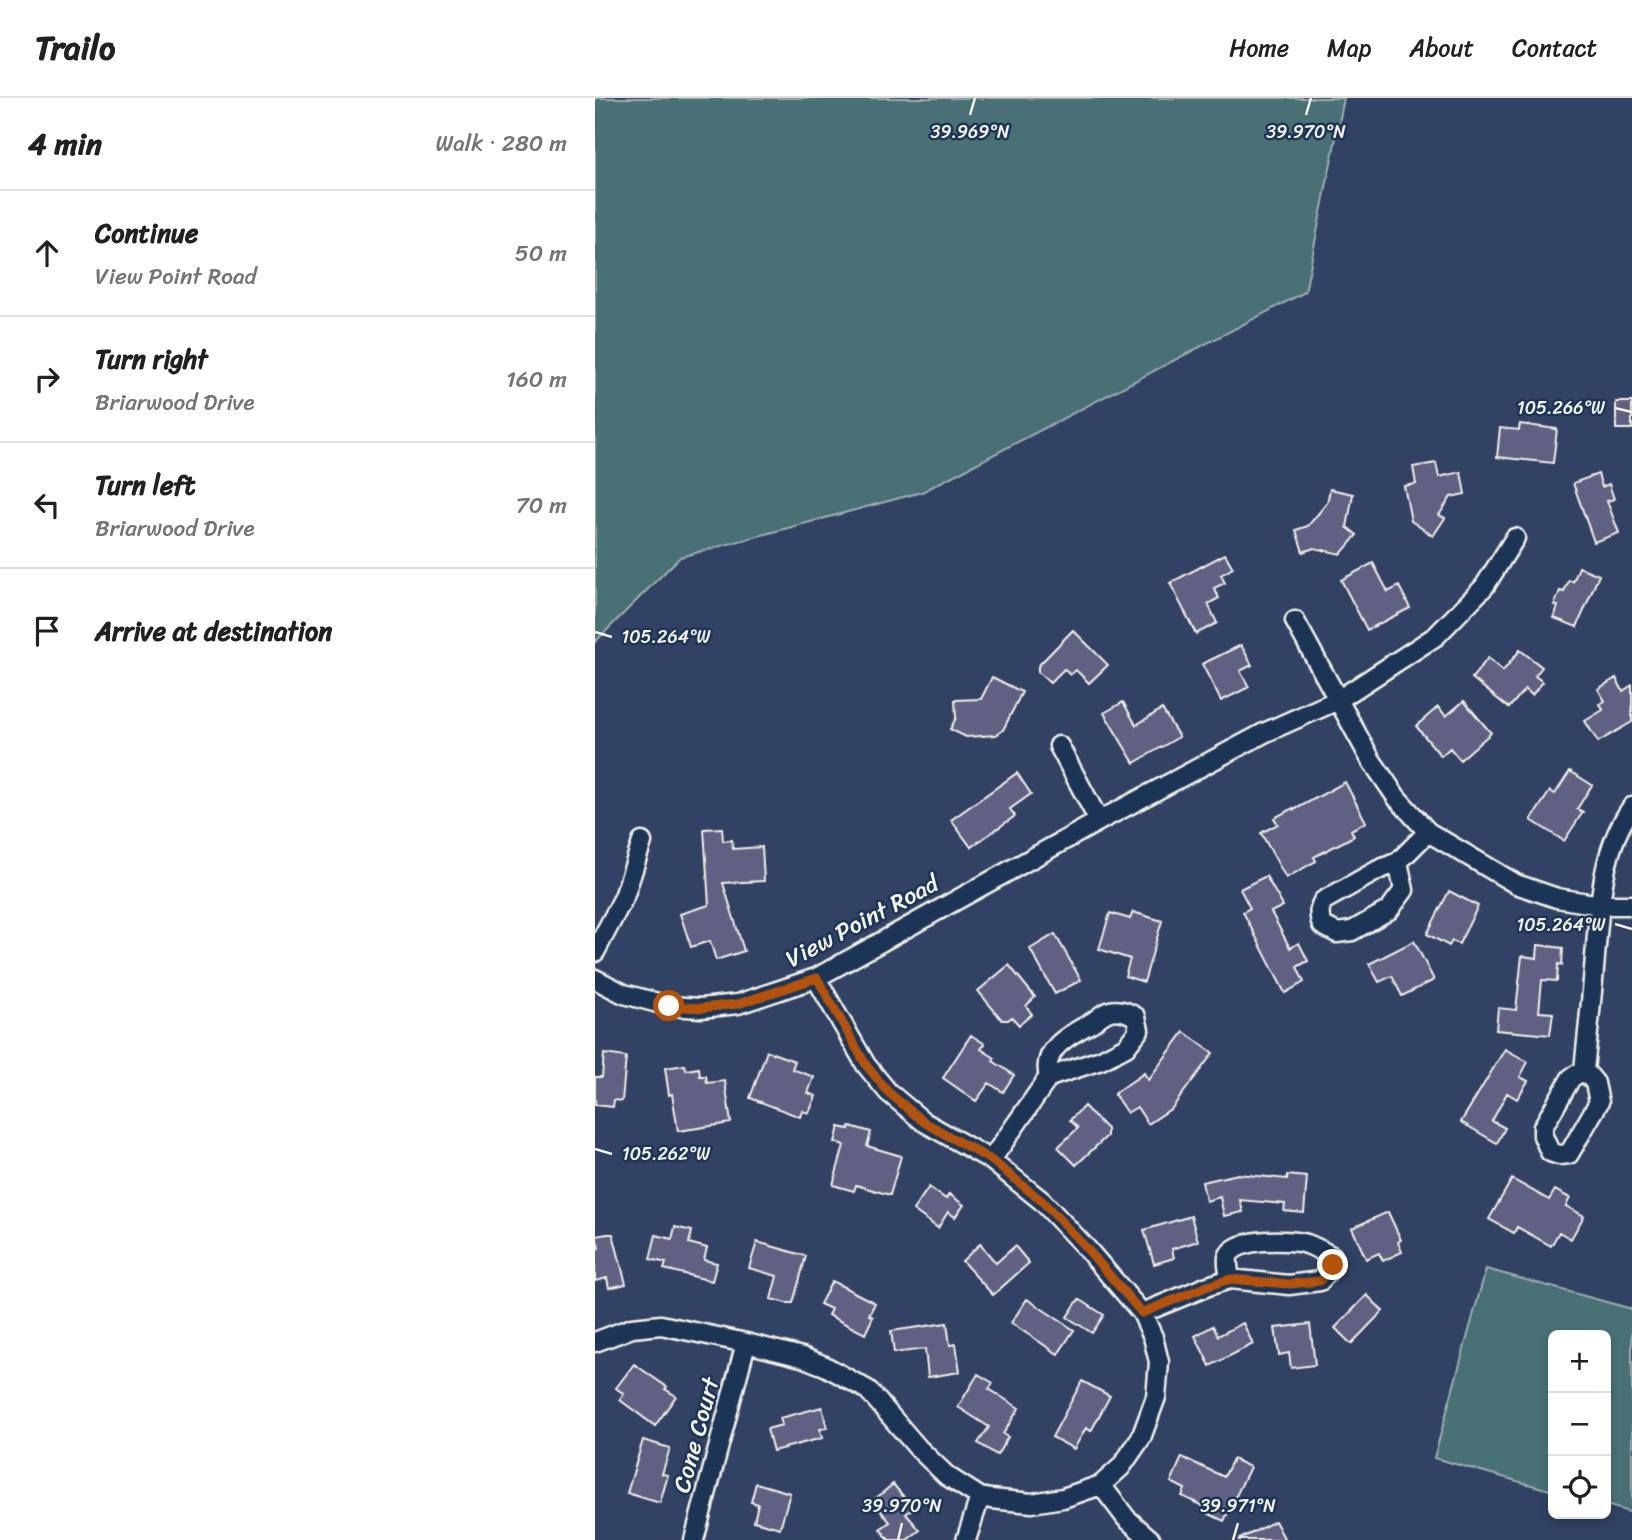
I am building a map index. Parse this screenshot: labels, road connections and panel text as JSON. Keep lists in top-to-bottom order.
{
  "streets": {
    "street": ["View Point Road", "Cone Court"]
  },
  "page": {
    "header": "Trailo",
    "nav": [
      "Home",
      "Map",
      "About",
      "Contact"
    ],
    "heading": ["4 min", "Walk · 280 m"],
    "list": [
      ["Continue", "View Point Road", "50 m"],
      ["Turn right", "Briarwood Drive", "160 m"],
      ["Turn left", "Briarwood Drive", "70 m"],
      "Arrive at destination"
    ],
    "map_buttons": ["+", "−"]
  },
  "coordinates": [
    "39.969°N",
    "39.970°N",
    "105.266°W",
    "105.264°W",
    "105.262°W",
    "39.971°N"
  ]
}
